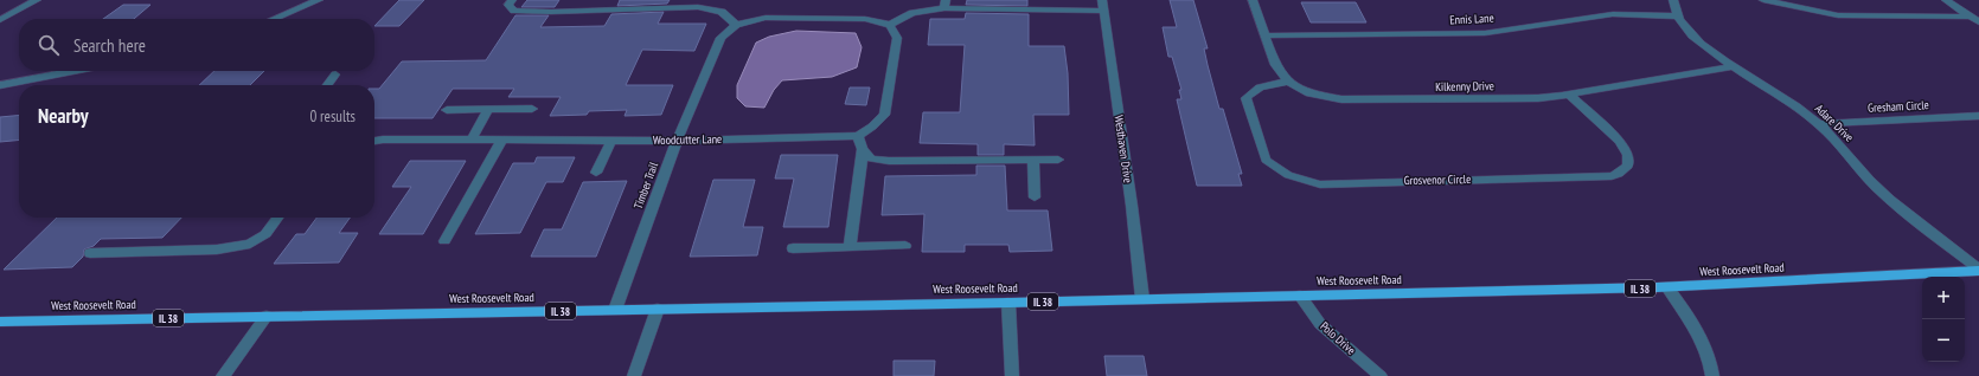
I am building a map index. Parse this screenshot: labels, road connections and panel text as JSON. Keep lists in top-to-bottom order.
{
  "streets": {
    "main road": ["West Roosevelt Road", "IL 38"],
    "street": [
      "Ennis Lane",
      "Kilkenny Drive",
      "Gresham Circle",
      "Adare Drive",
      "Woodcutter Lane",
      "Westhaven Drive",
      "Grosvenor Circle",
      "Timber Trail",
      "Polo Drive"
    ]
  },
  "crossings": [
    ["Ennis Lane", "Kilkenny Drive"],
    ["Ennis Lane", "Adare Drive"],
    ["Kilkenny Drive", "Adare Drive"],
    ["Kilkenny Drive", "Grosvenor Circle"],
    ["Gresham Circle", "Adare Drive"],
    ["Adare Drive", "West Roosevelt Road"],
    ["Woodcutter Lane", "Timber Trail"],
    ["Westhaven Drive", "West Roosevelt Road"],
    ["Timber Trail", "West Roosevelt Road"],
    ["West Roosevelt Road", "Polo Drive"]
  ],
  "page": {
    "search": "Search here",
    "heading": ["Nearby", "0 results"],
    "map_buttons": ["+", "−"]
  }
}
